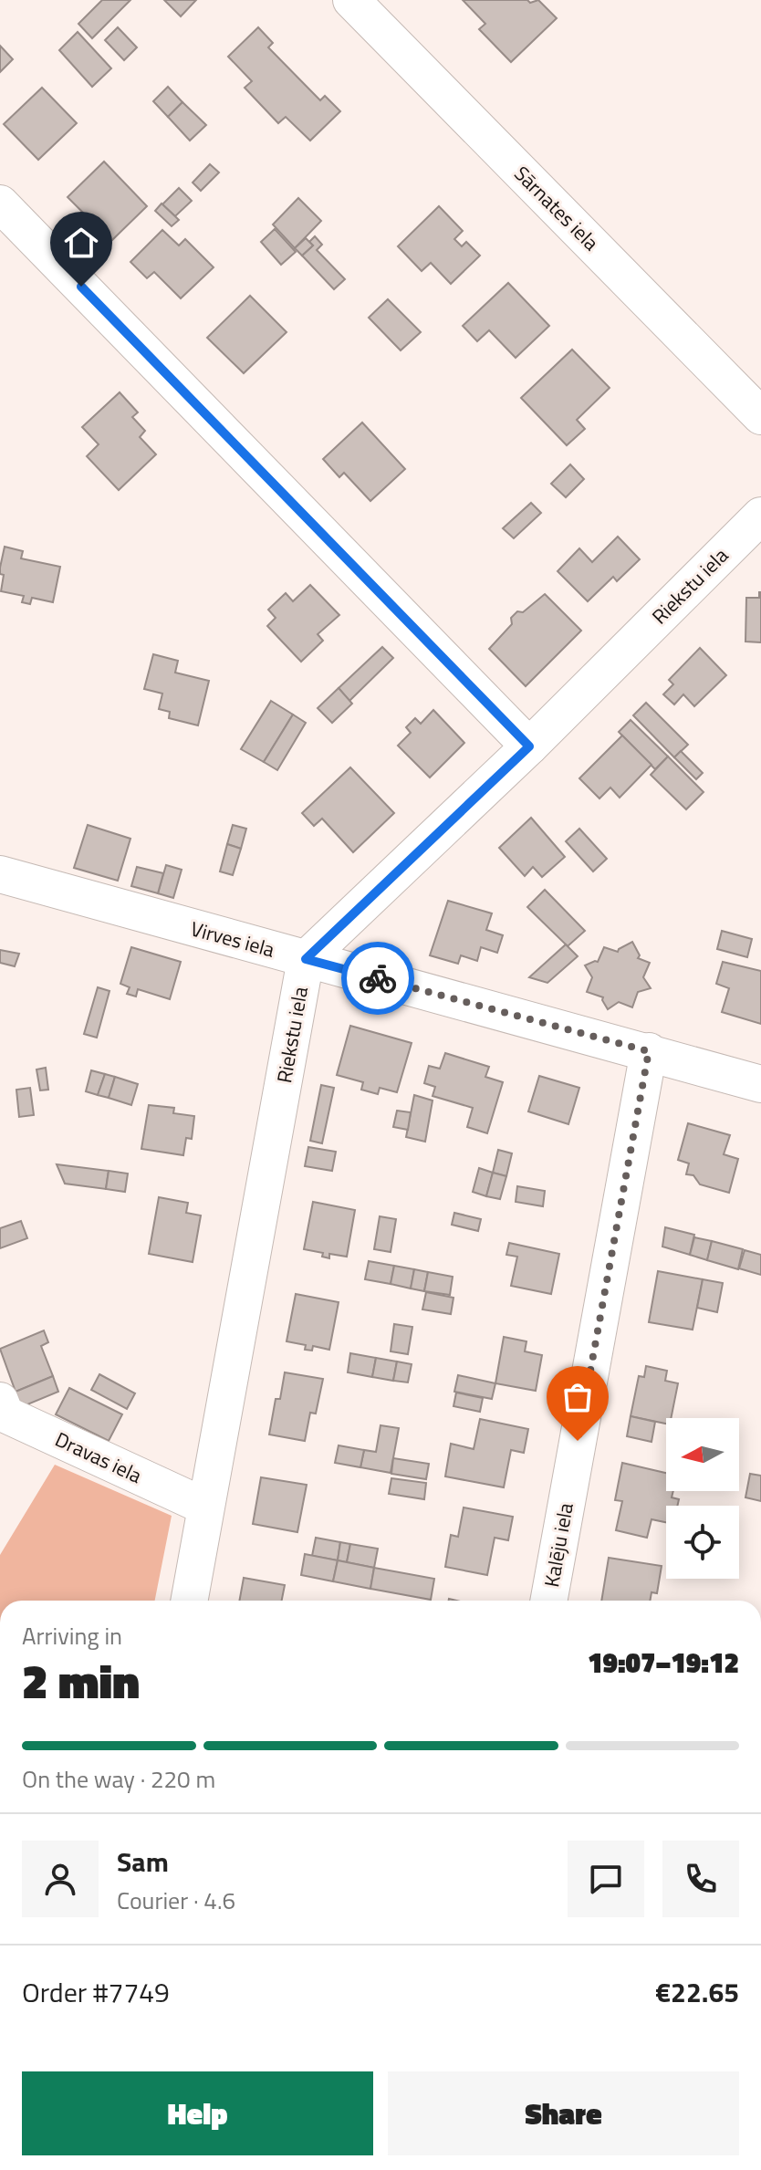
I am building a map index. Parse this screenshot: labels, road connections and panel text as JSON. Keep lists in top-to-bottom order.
{
  "streets": {
    "street": [
      "Sārnates iela",
      "Riekstu iela",
      "Virves iela",
      "Dravas iela",
      "Kalēju iela"
    ]
  },
  "crossings": [
    ["Riekstu iela", "Virves iela"],
    ["Riekstu iela", "Dravas iela"],
    ["Virves iela", "Kalēju iela"]
  ],
  "north": "left",
  "page": {
    "heading": ["2 min", "Arriving in", "19:07–19:12"],
    "panel": [
      "Sam",
      "Courier · 4.6",
      "Order #7749",
      "€22.65"
    ],
    "bar": "On the way · 220 m",
    "buttons": ["Help", "Share"]
  }
}
